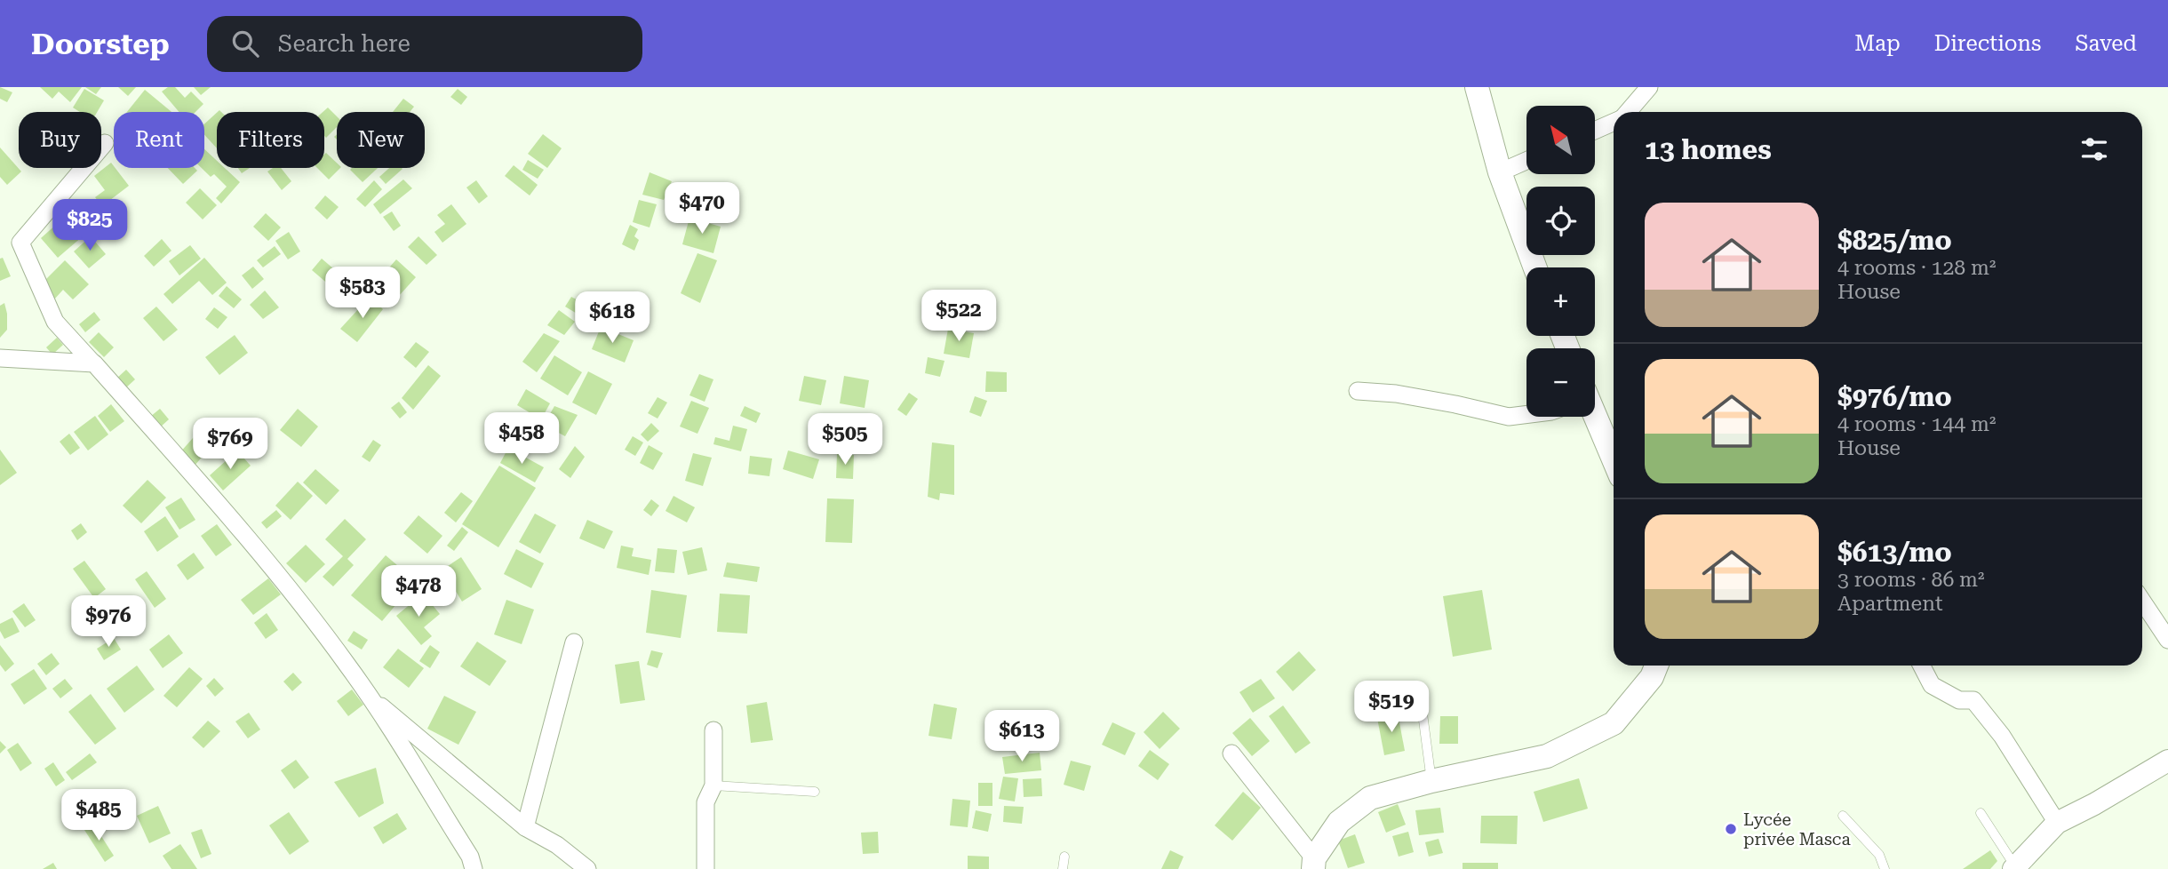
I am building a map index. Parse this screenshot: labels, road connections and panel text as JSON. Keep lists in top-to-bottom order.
{
  "places": ["Lycée privée Masca"],
  "north": "top left",
  "page": {
    "header": "Doorstep",
    "search": "Search here",
    "nav": ["Map", "Directions", "Saved"],
    "map_buttons": ["+", "−"],
    "chip": [
      "Buy",
      "Rent",
      "Filters",
      "New"
    ],
    "heading": "13 homes",
    "price": [
      "$470",
      "$825",
      "$583",
      "$522",
      "$618",
      "$458",
      "$505",
      "$769",
      "$478",
      "$976",
      "$519",
      "$613",
      "$485"
    ],
    "list": [
      {
        "name": "$825/mo",
        "note": "4 rooms · 128 m² · House"
      },
      {
        "name": "$976/mo",
        "note": "4 rooms · 144 m² · House"
      },
      {
        "name": "$613/mo",
        "note": "3 rooms · 86 m² · Apartment"
      }
    ]
  }
}
